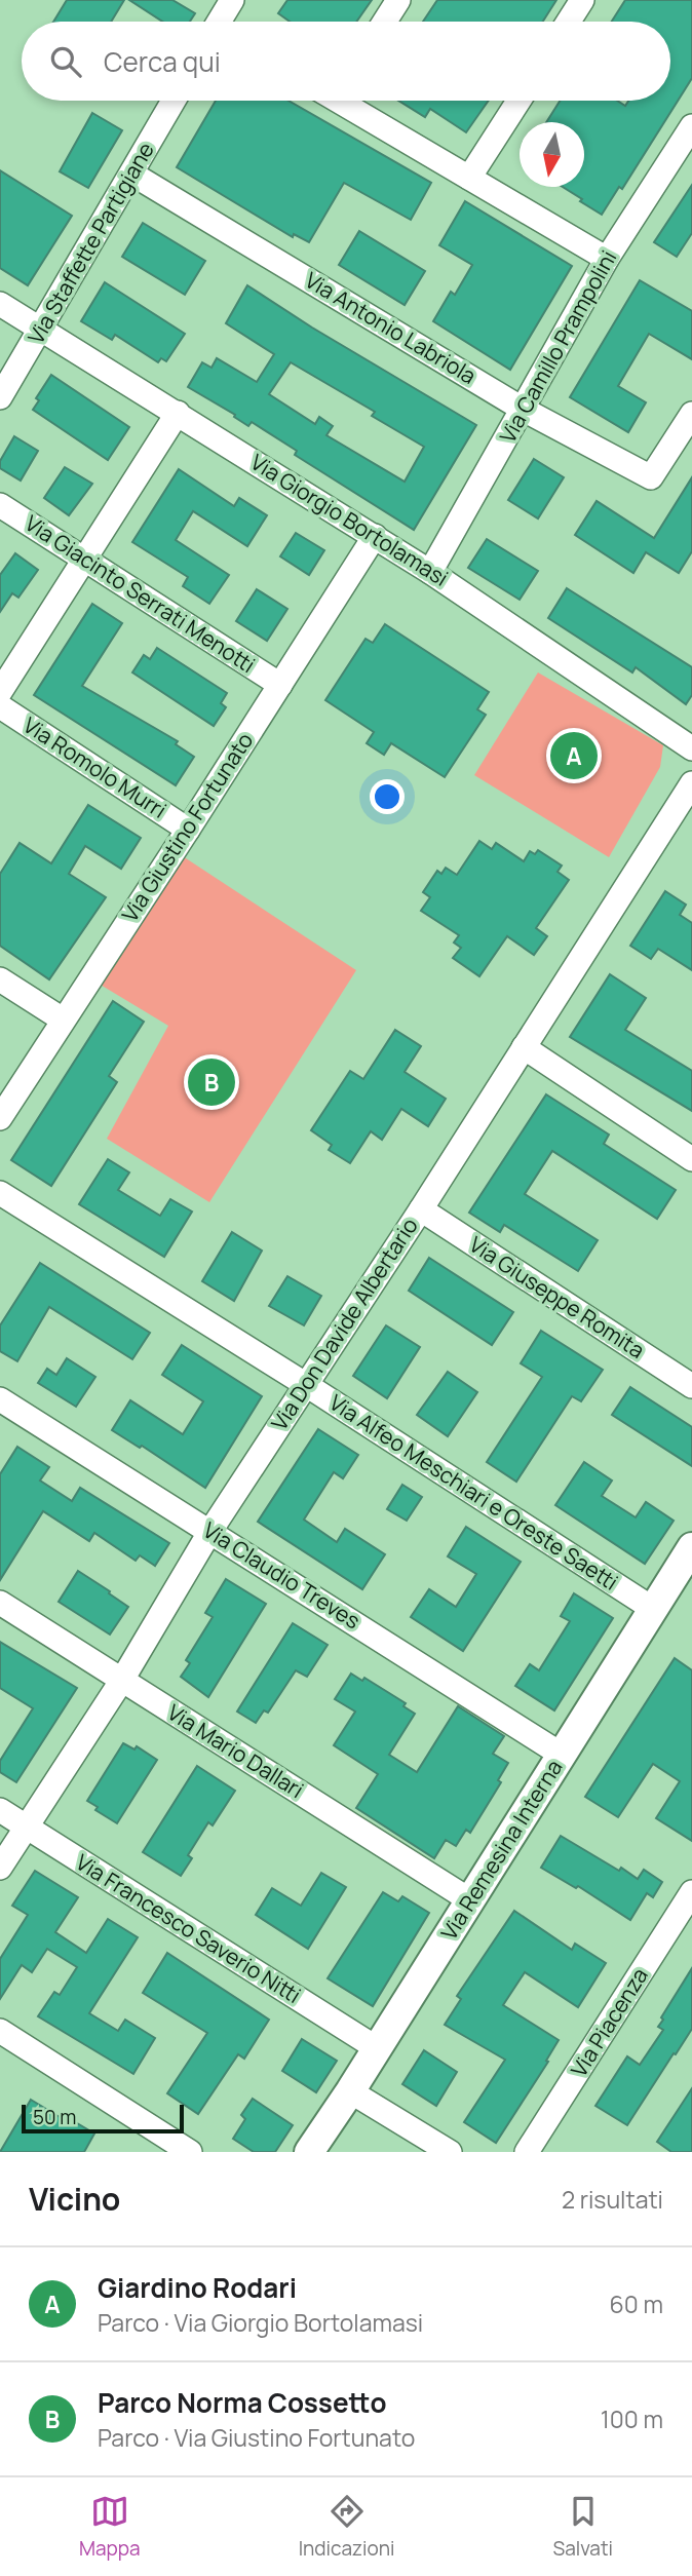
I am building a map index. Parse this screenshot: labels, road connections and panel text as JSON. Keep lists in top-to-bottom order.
{
  "streets": {
    "street": [
      "Via Staffette Partigiane",
      "Via Antonio Labriola",
      "Via Camillo Prampolini",
      "Via Giorgio Bortolamasi",
      "Via Giacinto Serrati Menotti",
      "Via Romolo Murri",
      "Via Giustino Fortunato",
      "Via Giuseppe Romita",
      "Via Don Davide Albertario",
      "Via Alfeo Meschiari e Oreste Saetti",
      "Via Claudio Treves",
      "Via Mario Dallari",
      "Via Remesina Interna",
      "Via Francesco Saverio Nitti",
      "Via Piacenza"
    ]
  },
  "crossings": [
    ["Via Staffette Partigiane", "Via Antonio Labriola"],
    ["Via Staffette Partigiane", "Via Giorgio Bortolamasi"],
    ["Via Antonio Labriola", "Via Camillo Prampolini"],
    ["Via Camillo Prampolini", "Via Giorgio Bortolamasi"],
    ["Via Giorgio Bortolamasi", "Via Giustino Fortunato"],
    ["Via Giacinto Serrati Menotti", "Via Giustino Fortunato"],
    ["Via Romolo Murri", "Via Giustino Fortunato"],
    ["Via Giuseppe Romita", "Via Don Davide Albertario"],
    ["Via Don Davide Albertario", "Via Alfeo Meschiari e Oreste Saetti"],
    ["Via Don Davide Albertario", "Via Claudio Treves"],
    ["Via Don Davide Albertario", "Via Mario Dallari"],
    ["Via Don Davide Albertario", "Via Francesco Saverio Nitti"],
    ["Via Alfeo Meschiari e Oreste Saetti", "Via Remesina Interna"],
    ["Via Claudio Treves", "Via Remesina Interna"],
    ["Via Mario Dallari", "Via Remesina Interna"],
    ["Via Remesina Interna", "Via Francesco Saverio Nitti"]
  ],
  "scale_bar": "50 m",
  "north": "bottom",
  "page": {
    "search": "Cerca qui",
    "pins": ["A", "B"],
    "scale": "50 m",
    "heading": ["Vicino", "2 risultati"],
    "list": [
      {
        "mark": "A",
        "name": "Giardino Rodari",
        "note": "Parco · Via Giorgio Bortolamasi",
        "value": "60 m"
      },
      {
        "mark": "B",
        "name": "Parco Norma Cossetto",
        "note": "Parco · Via Giustino Fortunato",
        "value": "100 m"
      }
    ],
    "nav": ["Mappa", "Indicazioni", "Salvati"]
  }
}
